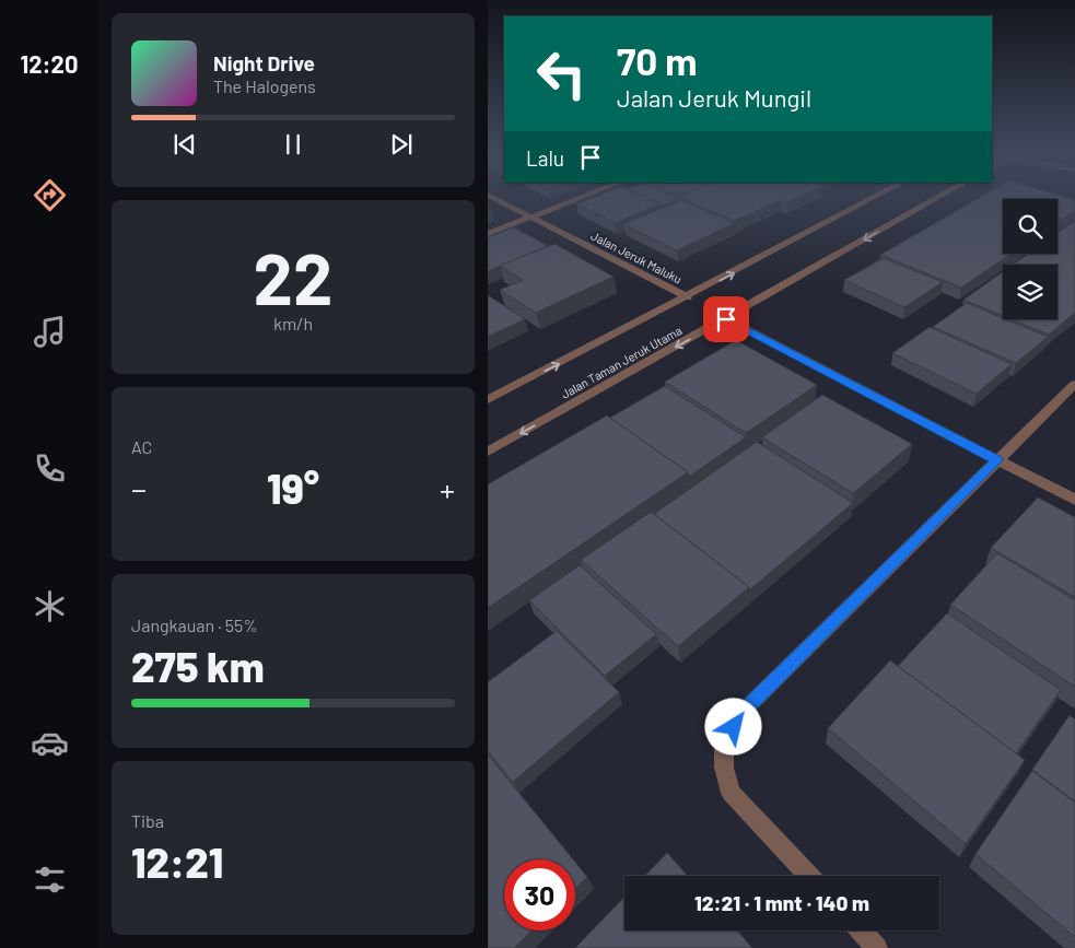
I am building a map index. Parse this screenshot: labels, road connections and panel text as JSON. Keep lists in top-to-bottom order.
{
  "streets": {
    "street": ["Jalan Jeruk Maluku", "Jalan Taman Jeruk Utama"]
  },
  "crossings": [
    ["Jalan Jeruk Maluku", "Jalan Taman Jeruk Utama"]
  ],
  "page": {
    "tabs": "12:20",
    "turn": ["70 m", "Jalan Jeruk Mungil"],
    "song": ["Night Drive", "The Halogens"],
    "then": "Lalu",
    "tile": [
      ["22", "km/h"],
      "AC",
      ["Jangkauan · 55%", "275 km"],
      ["Tiba", "12:21"]
    ],
    "heat": ["−", "19°", "+"],
    "limit": "30",
    "trip": "12:21 · 1 mnt · 140 m"
  }
}
